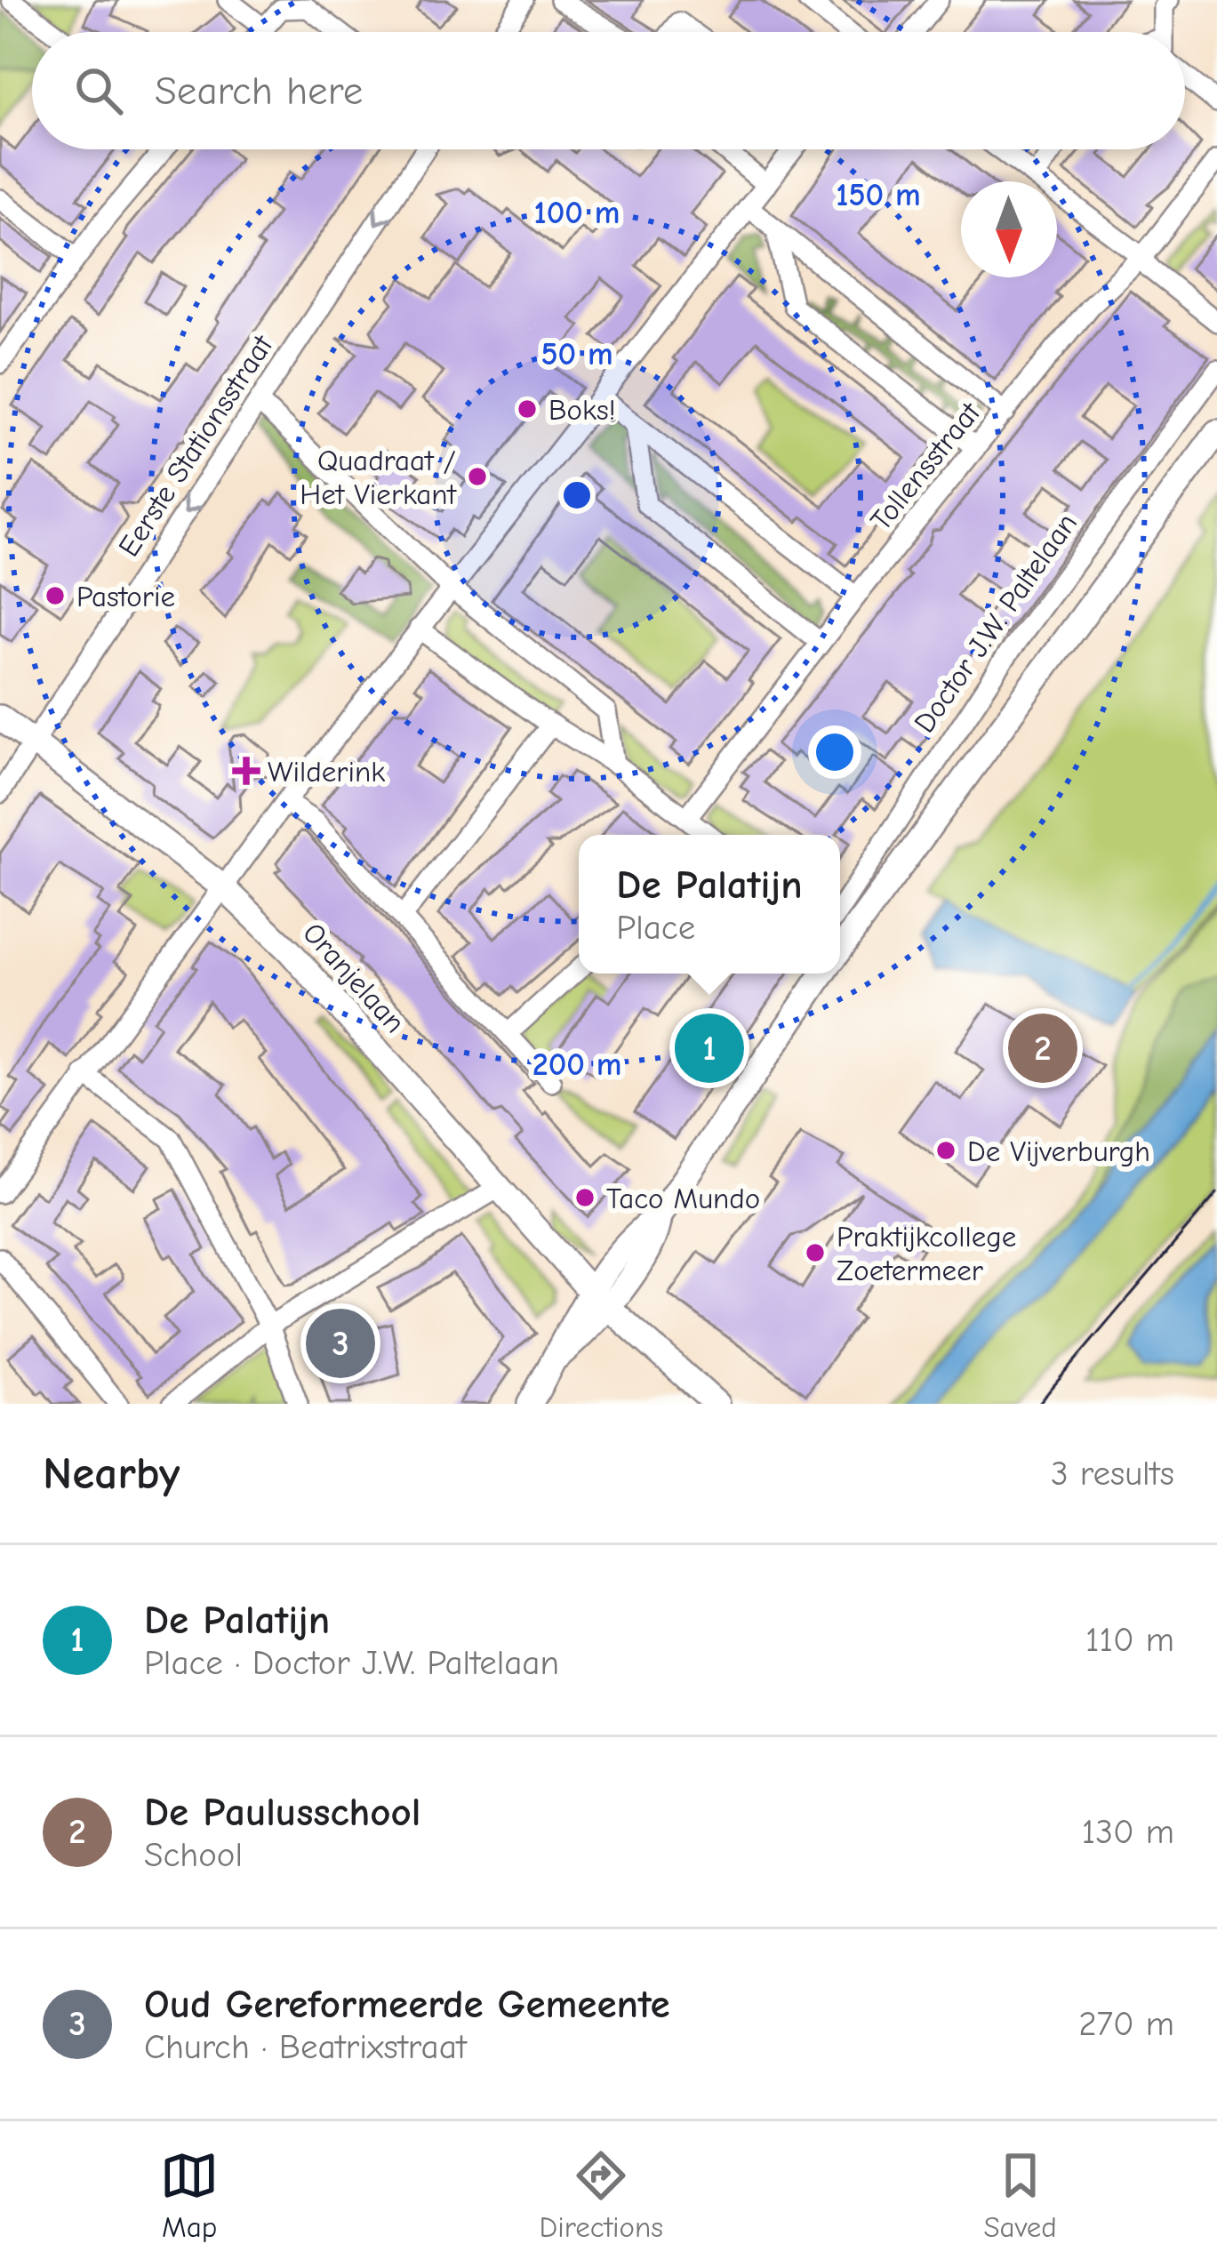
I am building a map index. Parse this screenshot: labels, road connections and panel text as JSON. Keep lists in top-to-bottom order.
{
  "streets": {
    "street": [
      "Eerste Stationsstraat",
      "Tollensstraat",
      "Doctor J.W. Paltelaan",
      "Oranjelaan"
    ]
  },
  "crossings": [
    ["Eerste Stationsstraat", "Oranjelaan"],
    ["Doctor J.W. Paltelaan", "Oranjelaan"]
  ],
  "one_way": ["Eerste Stationsstraat"],
  "places": {
    "other": [
      "Boks!",
      "Quadraat / Het Vierkant",
      "Pastorie",
      "De Vijverburgh",
      "Taco Mundo",
      "Praktijkcollege Zoetermeer"
    ],
    "health": ["Wilderink"]
  },
  "north": "bottom",
  "page": {
    "search": "Search here",
    "popup": ["De Palatijn", "Place"],
    "pins": ["1", "2", "3"],
    "heading": ["Nearby", "3 results"],
    "list": [
      {
        "mark": "1",
        "name": "De Palatijn",
        "note": "Place · Doctor J.W. Paltelaan",
        "value": "110 m"
      },
      {
        "mark": "2",
        "name": "De Paulusschool",
        "note": "School",
        "value": "130 m"
      },
      {
        "mark": "3",
        "name": "Oud Gereformeerde Gemeente",
        "note": "Church · Beatrixstraat",
        "value": "270 m"
      }
    ],
    "nav": ["Map", "Directions", "Saved"]
  },
  "rings": [
    "150 m",
    "100 m",
    "50 m",
    "200 m"
  ]
}
